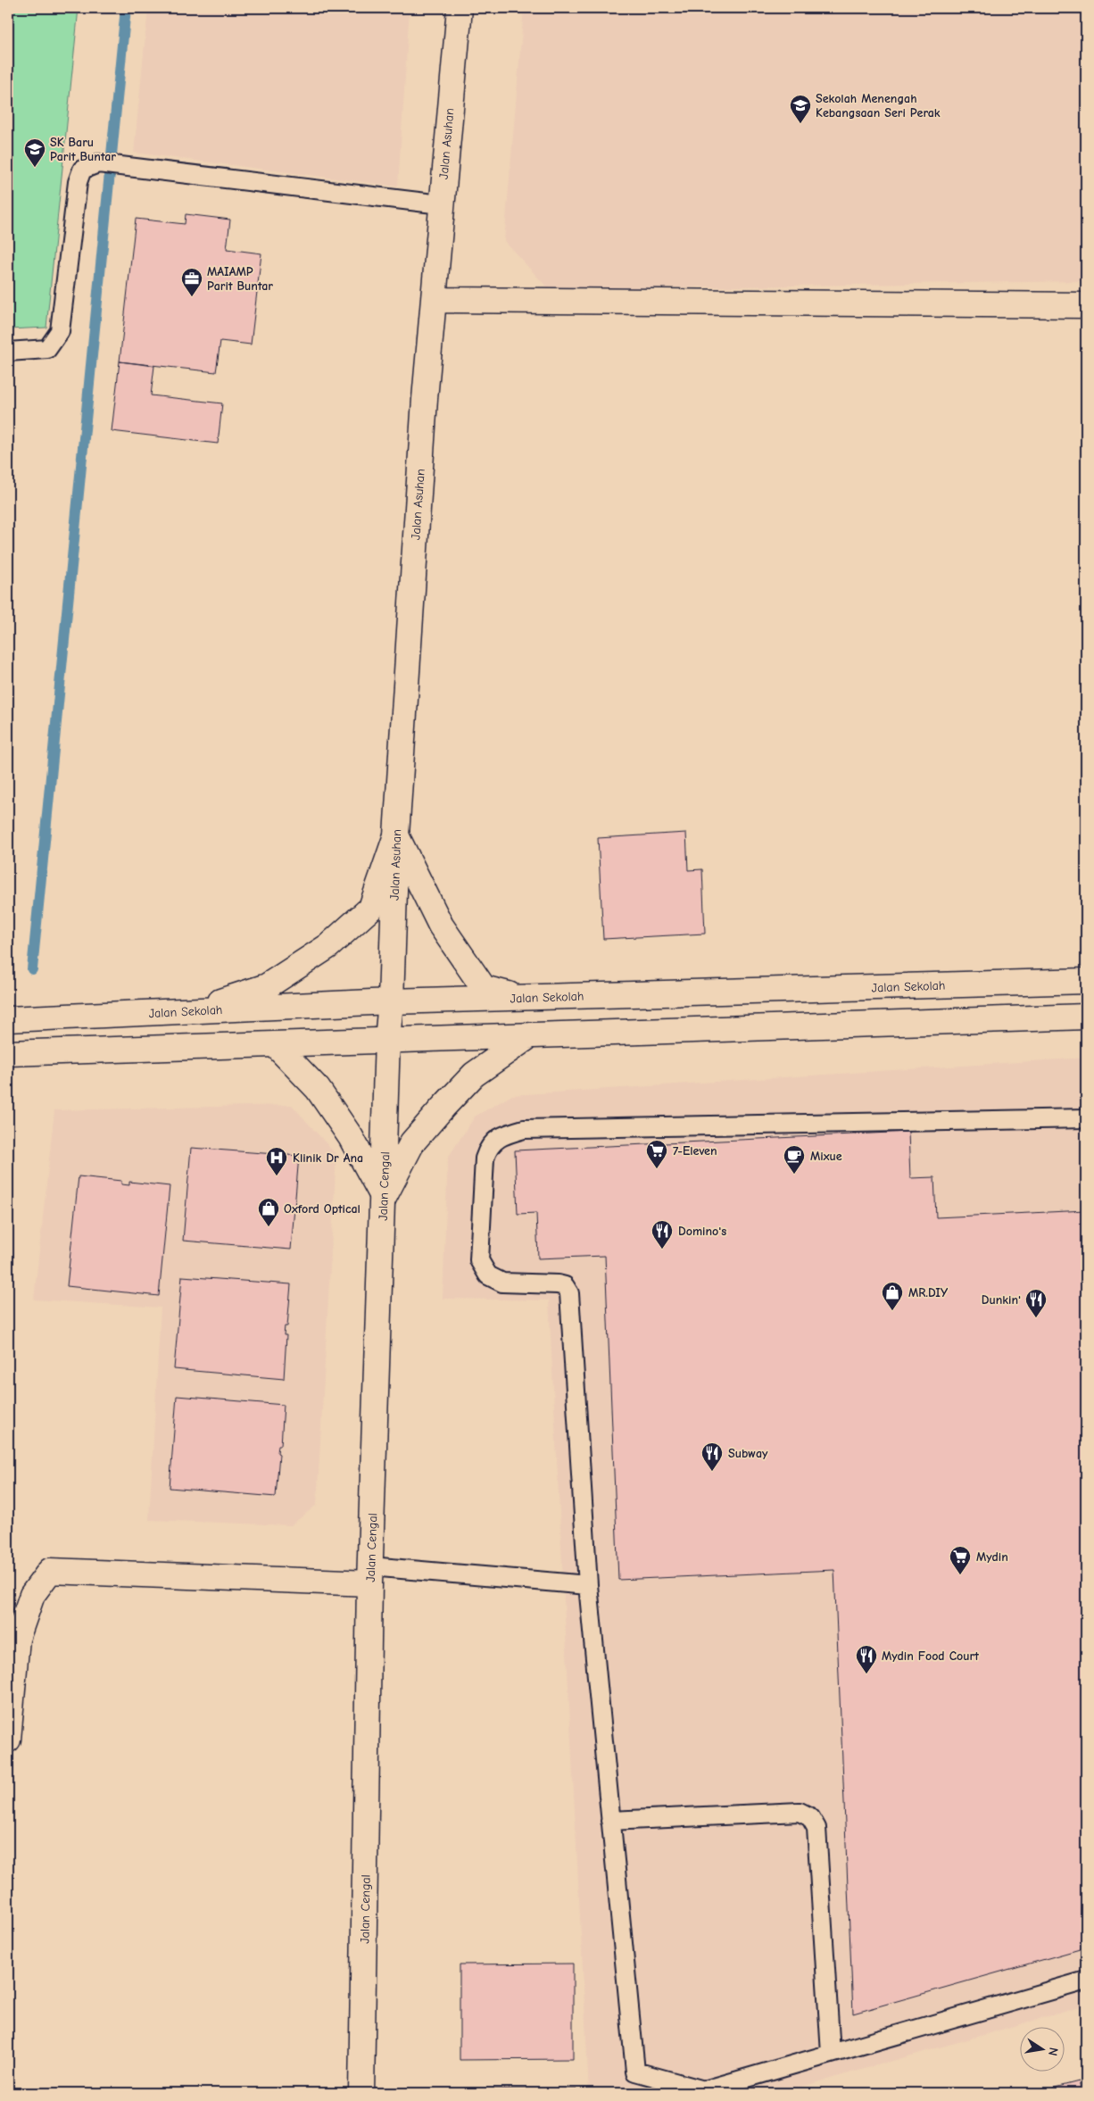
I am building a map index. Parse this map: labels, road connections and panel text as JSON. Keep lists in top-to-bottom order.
{
  "streets": {
    "street": ["Jalan Asuhan", "Jalan Sekolah", "Jalan Cengal"]
  },
  "crossings": [
    ["Jalan Asuhan", "Jalan Sekolah"],
    ["Jalan Asuhan", "Jalan Cengal"],
    ["Jalan Sekolah", "Jalan Cengal"]
  ],
  "places": {
    "school or university": ["Sekolah Menengah Kebangsaan Seri Perak", "SK Baru Parit Buntar"],
    "office": ["MAIAMP Parit Buntar"],
    "supermarket": ["7-Eleven", "Mydin"],
    "cafe": ["Mixue"],
    "hospital": ["Klinik Dr Ana"],
    "shop": ["Oxford Optical", "MR.DIY"],
    "restaurant": [
      "Domino's",
      "Dunkin'",
      "Subway",
      "Mydin Food Court"
    ]
  },
  "north": "right"
}
